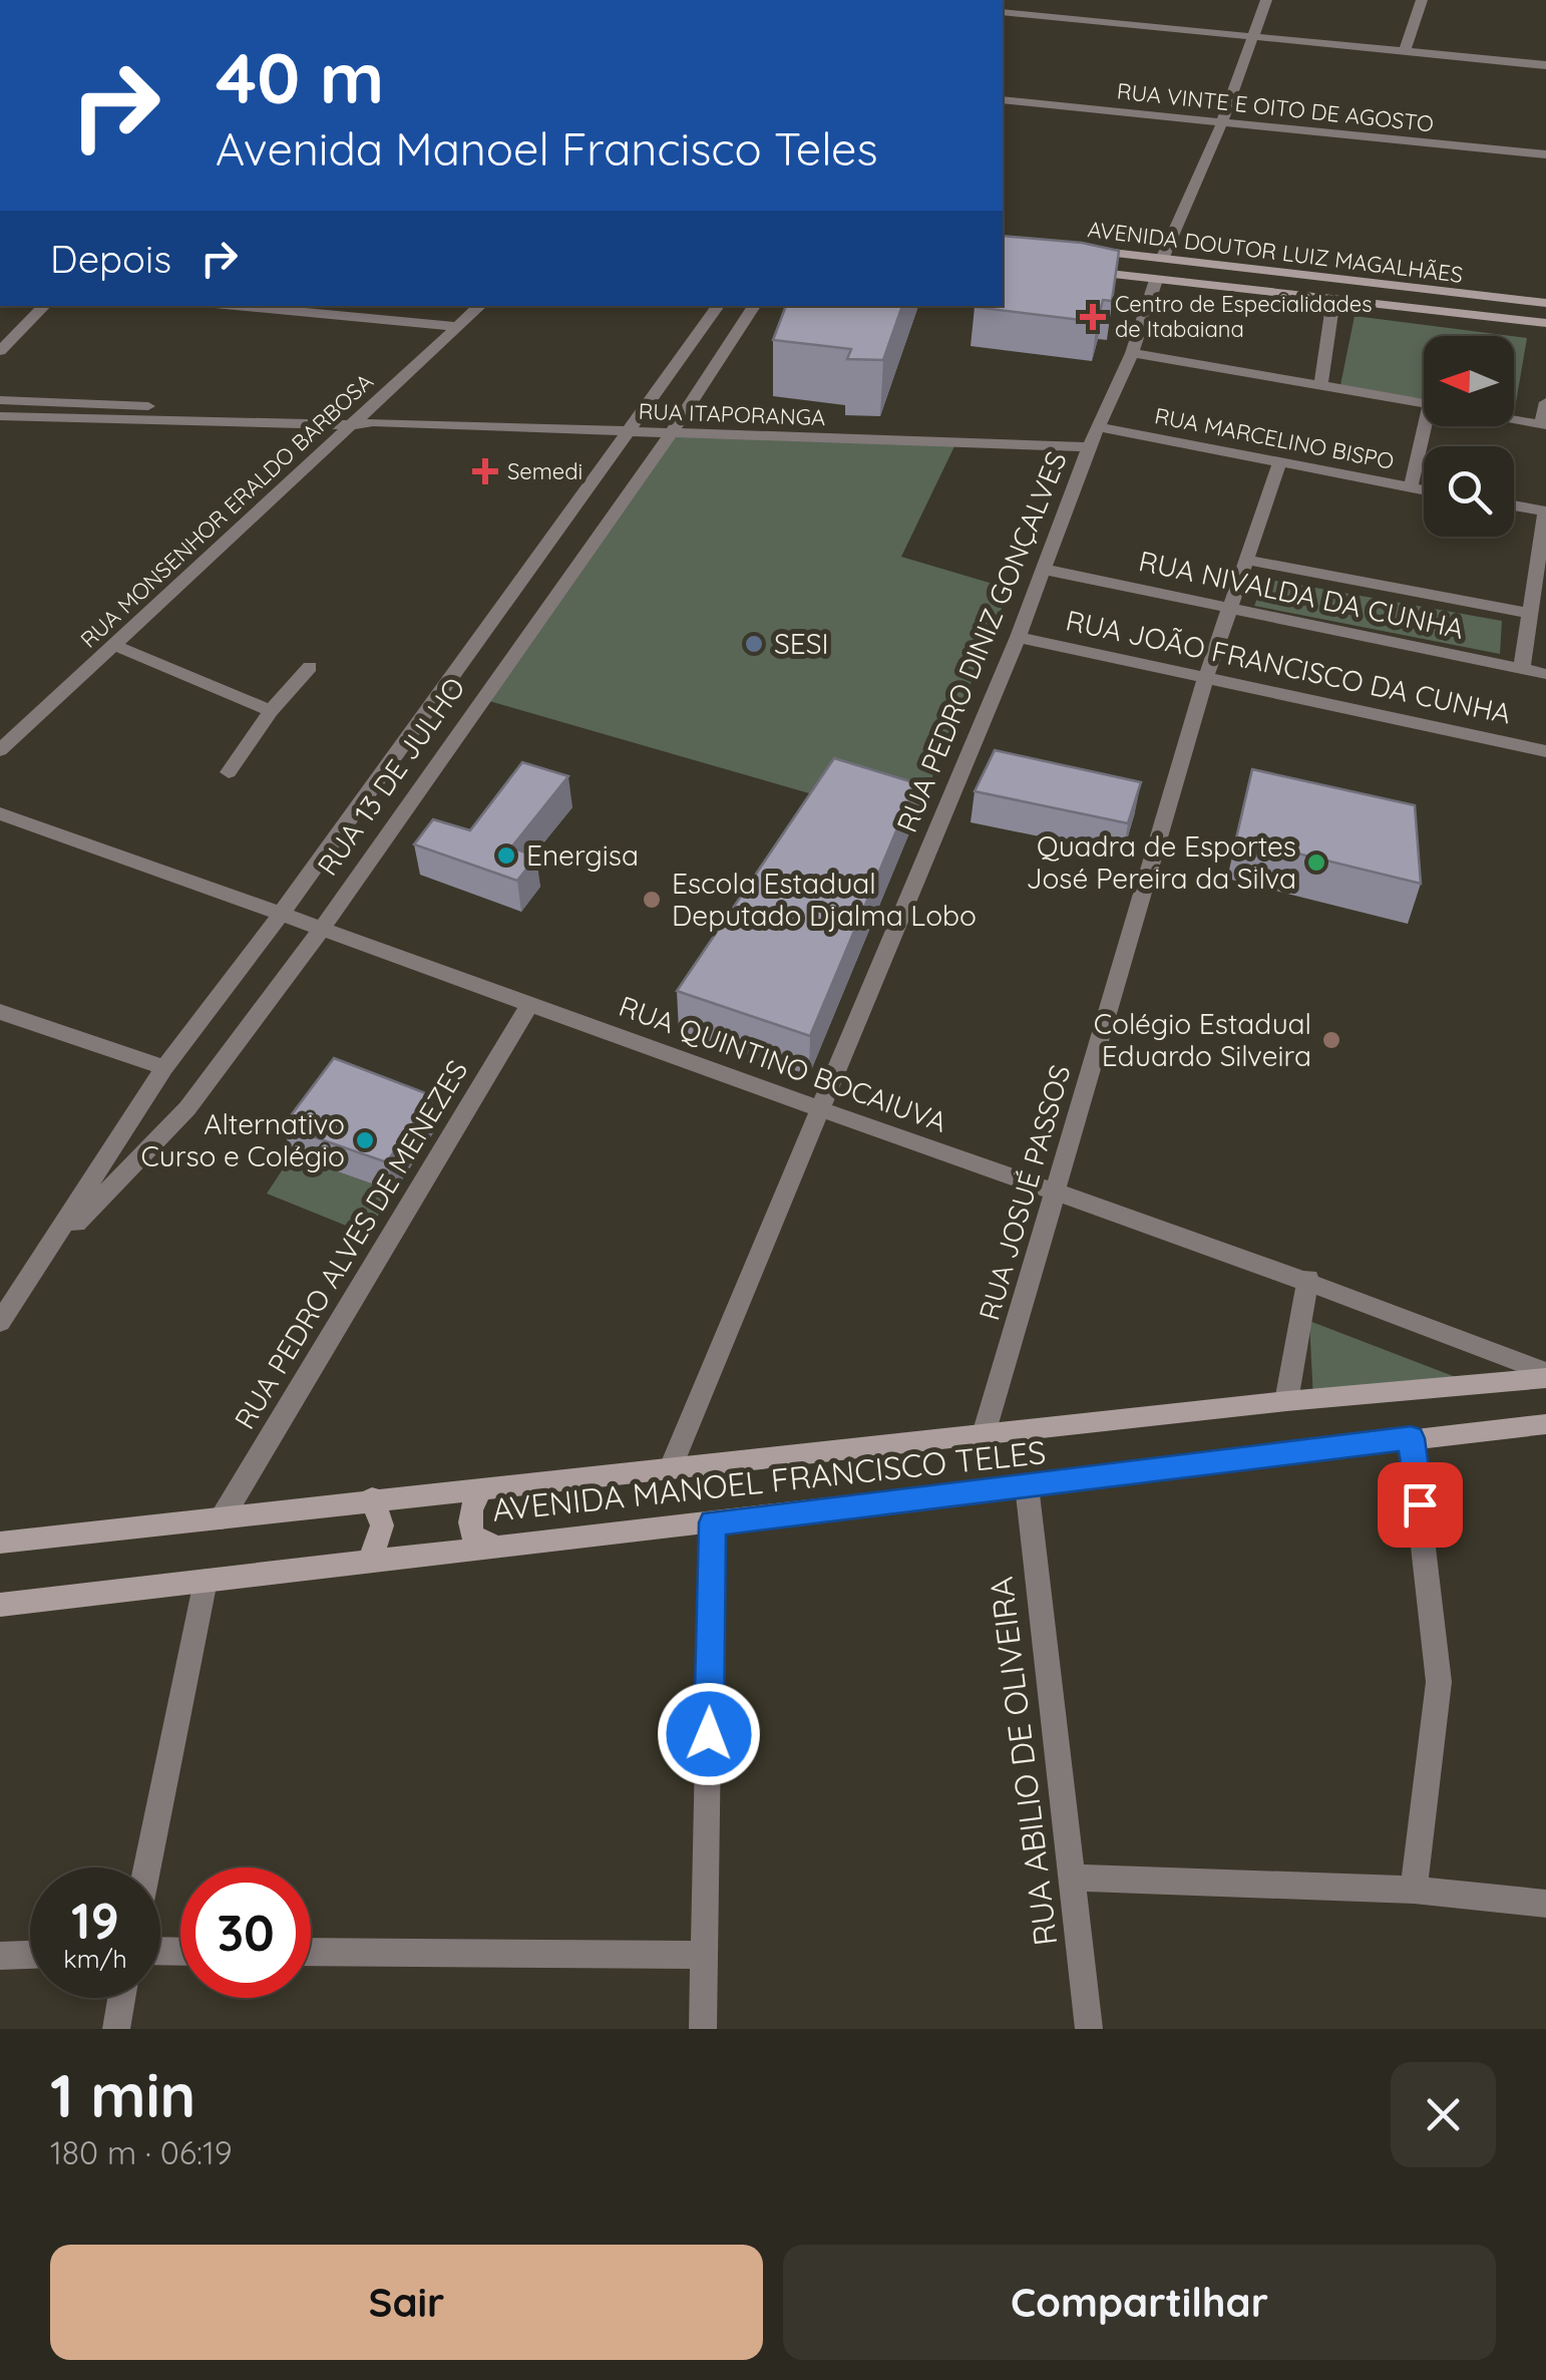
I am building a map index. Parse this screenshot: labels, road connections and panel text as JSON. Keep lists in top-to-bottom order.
{
  "streets": {
    "main road": ["AVENIDA DOUTOR LUIZ MAGALHÃES", "AVENIDA MANOEL FRANCISCO TELES"],
    "street": [
      "RUA VINTE E OITO DE AGOSTO",
      "RUA ITAPORANGA",
      "RUA MARCELINO BISPO",
      "RUA MONSENHOR ERALDO BARBOSA",
      "RUA NIVALDA DA CUNHA",
      "RUA PEDRO DINIZ GONÇALVES",
      "RUA JOÃO FRANCISCO DA CUNHA",
      "RUA 13 DE JULHO",
      "RUA QUINTINO BOCAIUVA",
      "RUA JOSUÉ PASSOS",
      "RUA PEDRO ALVES DE MENEZES",
      "RUA ABILIO DE OLIVEIRA"
    ]
  },
  "crossings": [
    ["AVENIDA DOUTOR LUIZ MAGALHÃES", "RUA PEDRO DINIZ GONÇALVES"],
    ["RUA ITAPORANGA", "RUA MONSENHOR ERALDO BARBOSA"],
    ["RUA ITAPORANGA", "RUA PEDRO DINIZ GONÇALVES"],
    ["RUA ITAPORANGA", "RUA 13 DE JULHO"],
    ["RUA MARCELINO BISPO", "RUA PEDRO DINIZ GONÇALVES"],
    ["RUA MARCELINO BISPO", "RUA JOSUÉ PASSOS"],
    ["RUA NIVALDA DA CUNHA", "RUA PEDRO DINIZ GONÇALVES"],
    ["RUA NIVALDA DA CUNHA", "RUA JOSUÉ PASSOS"],
    ["RUA PEDRO DINIZ GONÇALVES", "RUA JOÃO FRANCISCO DA CUNHA"],
    ["RUA PEDRO DINIZ GONÇALVES", "RUA QUINTINO BOCAIUVA"],
    ["RUA PEDRO DINIZ GONÇALVES", "AVENIDA MANOEL FRANCISCO TELES"],
    ["RUA JOÃO FRANCISCO DA CUNHA", "RUA JOSUÉ PASSOS"],
    ["RUA 13 DE JULHO", "RUA QUINTINO BOCAIUVA"],
    ["RUA QUINTINO BOCAIUVA", "RUA JOSUÉ PASSOS"],
    ["RUA QUINTINO BOCAIUVA", "RUA PEDRO ALVES DE MENEZES"],
    ["RUA QUINTINO BOCAIUVA", "AVENIDA MANOEL FRANCISCO TELES"],
    ["RUA JOSUÉ PASSOS", "AVENIDA MANOEL FRANCISCO TELES"],
    ["RUA PEDRO ALVES DE MENEZES", "AVENIDA MANOEL FRANCISCO TELES"],
    ["AVENIDA MANOEL FRANCISCO TELES", "RUA ABILIO DE OLIVEIRA"]
  ],
  "places": {
    "health": ["Centro de Especialidades de Itabaiana", "Semedi"],
    "other": [
      "SESI",
      "Energisa",
      "Quadra de Esportes José Pereira da Silva",
      "Escola Estadual Deputado Djalma Lobo",
      "Colégio Estadual Eduardo Silveira",
      "Alternativo Curso e Colégio"
    ]
  },
  "north": "left",
  "page": {
    "turn": ["40 m", "Avenida Manoel Francisco Teles"],
    "then": "Depois",
    "speed": "19 km/h",
    "limit": "30",
    "heading": ["1 min", "180 m · 06:19"],
    "buttons": ["Sair", "Compartilhar"]
  }
}
